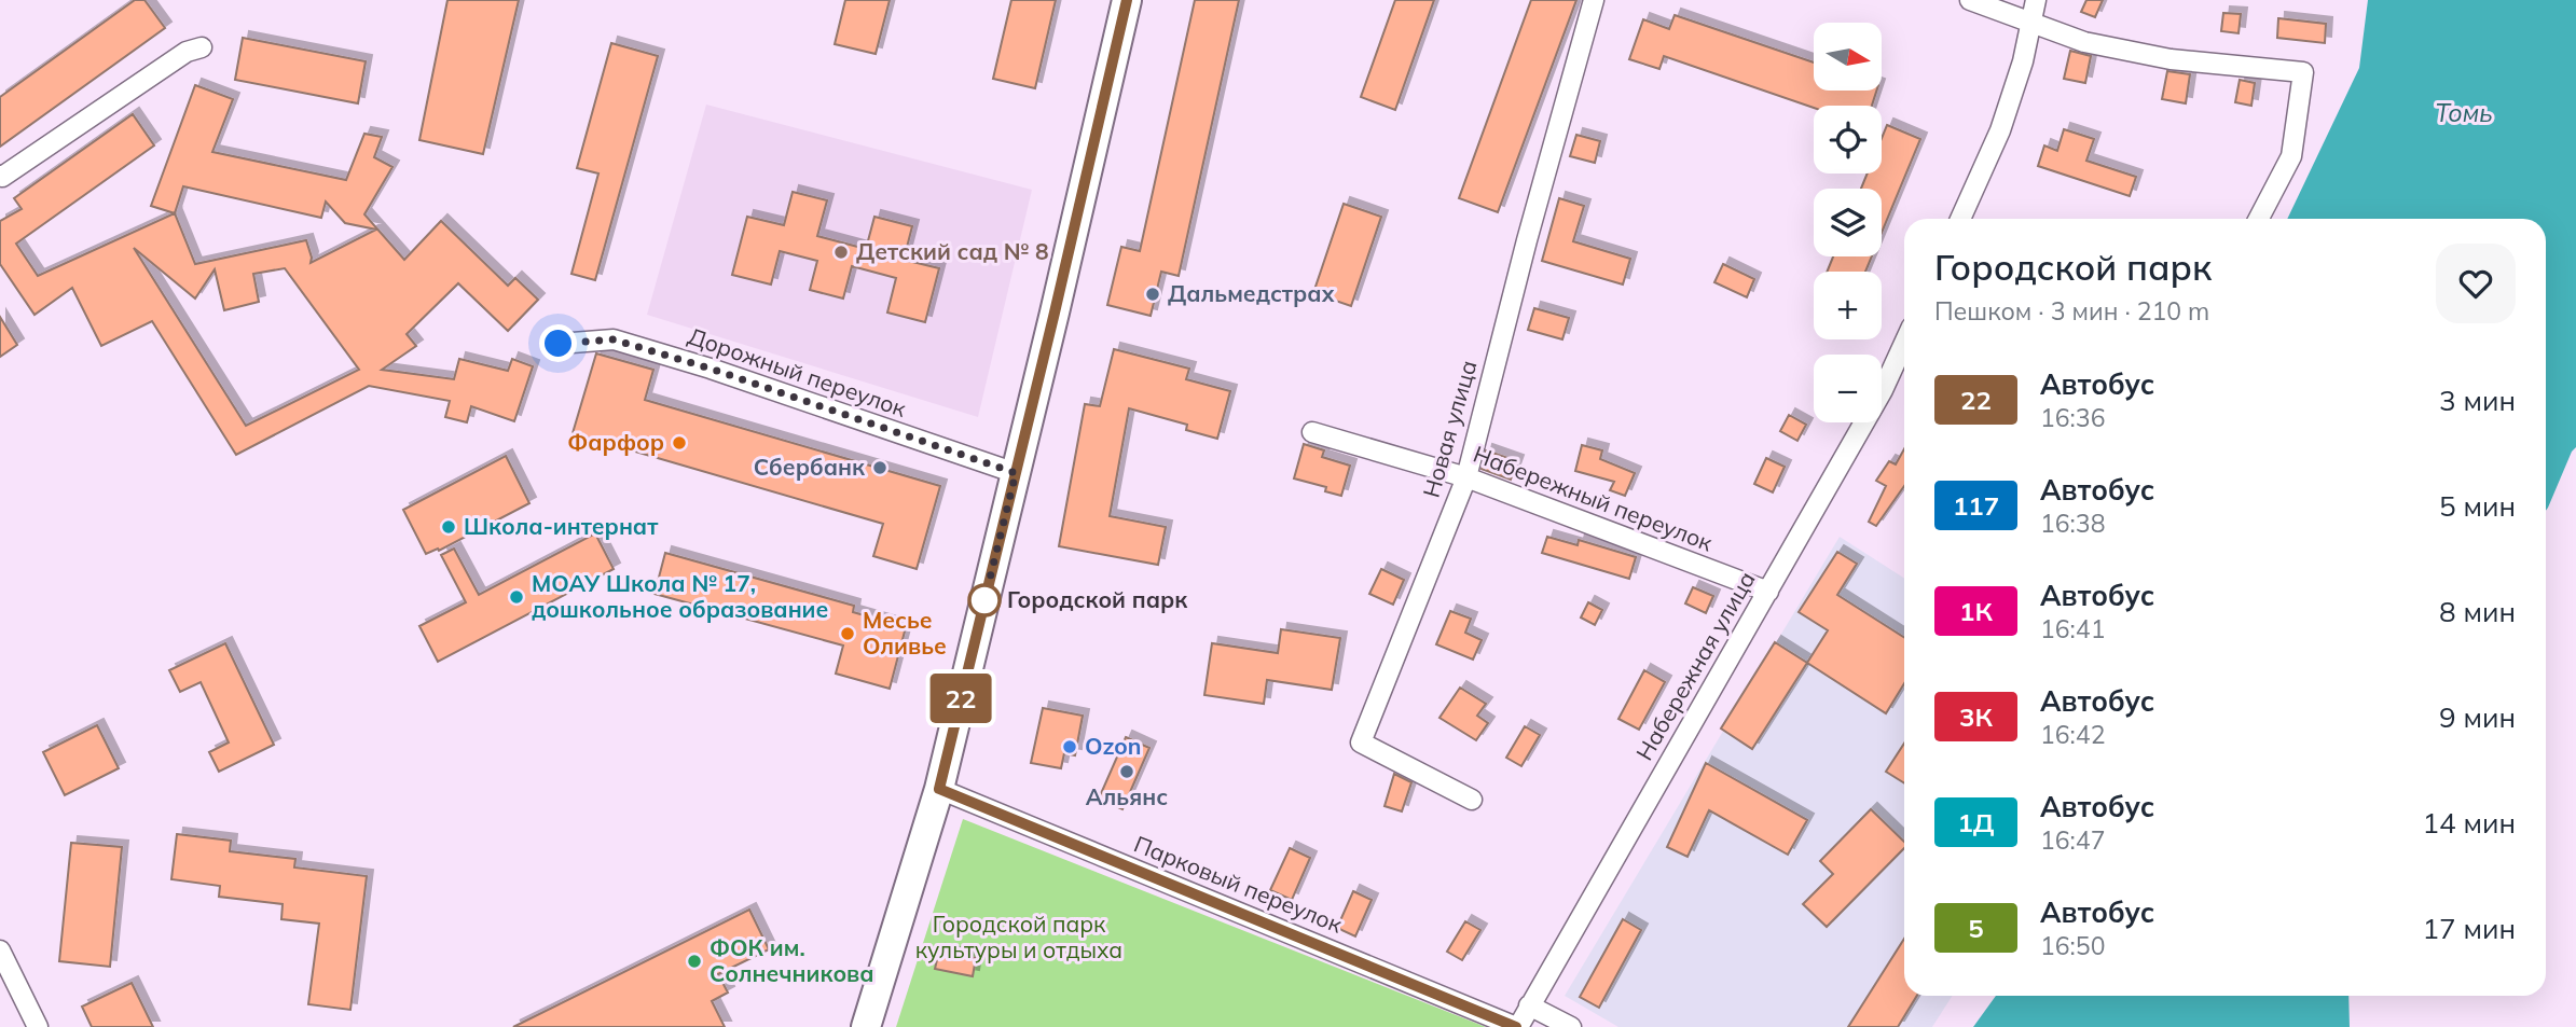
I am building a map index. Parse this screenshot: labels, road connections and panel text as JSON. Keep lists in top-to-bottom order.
{
  "streets": {
    "street": [
      "Дорожный переулок",
      "Новая улица",
      "Набережный переулок",
      "Набережная улица",
      "Парковый переулок"
    ]
  },
  "crossings": [
    ["Новая улица", "Набережный переулок"],
    ["Набережный переулок", "Набережная улица"],
    ["Набережная улица", "Парковый переулок"]
  ],
  "water": ["Томь"],
  "parks": ["Городской парк культуры и отдыха"],
  "places": [
    "Детский сад № 8",
    "Дальмедстрах",
    "Фарфор",
    "Сбербанк",
    "Школа-интернат",
    "МОАУ Школа № 17, дошкольное образование",
    "Городской парк",
    "Месье Оливье",
    "Ozon",
    "Альянс",
    "ФОК им. Солнечникова"
  ],
  "lines": ["bus line 22"],
  "north": "right",
  "page": {
    "on_map": "22",
    "map_buttons": ["+", "−"],
    "heading": ["Городской парк", "Пешком · 3 мин · 210 m"],
    "list": [
      {
        "mark": "22",
        "name": "Автобус",
        "note": "16:36",
        "value": "3 мин"
      },
      {
        "mark": "117",
        "name": "Автобус",
        "note": "16:38",
        "value": "5 мин"
      },
      {
        "mark": "1К",
        "name": "Автобус",
        "note": "16:41",
        "value": "8 мин"
      },
      {
        "mark": "3К",
        "name": "Автобус",
        "note": "16:42",
        "value": "9 мин"
      },
      {
        "mark": "1Д",
        "name": "Автобус",
        "note": "16:47",
        "value": "14 мин"
      },
      {
        "mark": "5",
        "name": "Автобус",
        "note": "16:50",
        "value": "17 мин"
      }
    ]
  }
}
